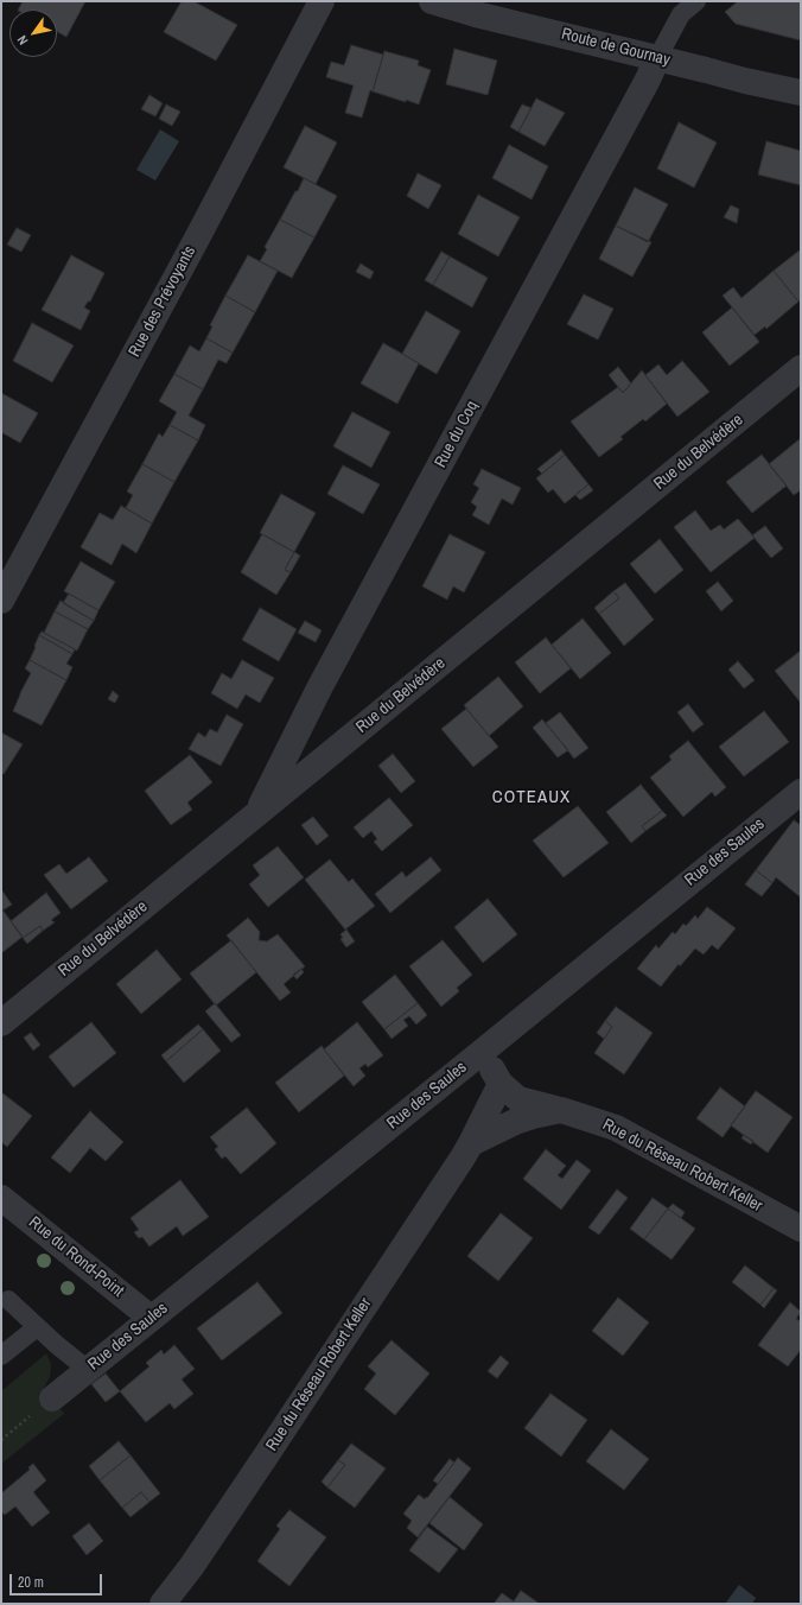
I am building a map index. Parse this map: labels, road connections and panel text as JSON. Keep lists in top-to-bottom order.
{
  "streets": {
    "street": [
      "Route de Gournay",
      "Rue des Prévoyants",
      "Rue du Coq",
      "Rue du Belvédère",
      "Rue des Saules",
      "Rue du Réseau Robert Keller",
      "Rue du Rond-Point"
    ]
  },
  "crossings": [
    ["Route de Gournay", "Rue du Coq"],
    ["Rue du Coq", "Rue du Belvédère"],
    ["Rue des Saules", "Rue du Réseau Robert Keller"],
    ["Rue des Saules", "Rue du Rond-Point"]
  ],
  "districts": ["COTEAUX"],
  "scale_bar": "20 m",
  "north": "bottom left"
}
